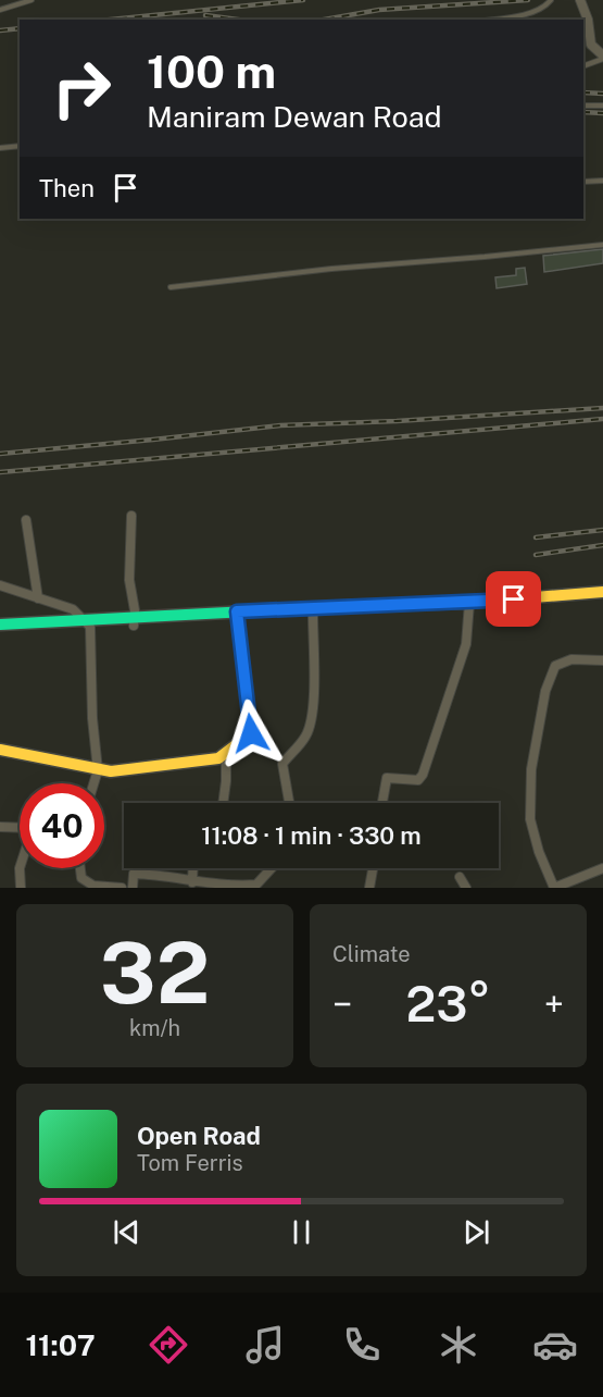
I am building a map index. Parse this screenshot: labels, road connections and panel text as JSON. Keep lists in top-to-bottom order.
{
  "page": {
    "turn": ["100 m", "Maniram Dewan Road"],
    "then": "Then",
    "limit": "40",
    "trip": "11:08 · 1 min · 330 m",
    "tile": [
      ["32", "km/h"],
      "Climate"
    ],
    "heat": ["−", "23°", "+"],
    "song": ["Open Road", "Tom Ferris"],
    "tabs": "11:07"
  }
}
